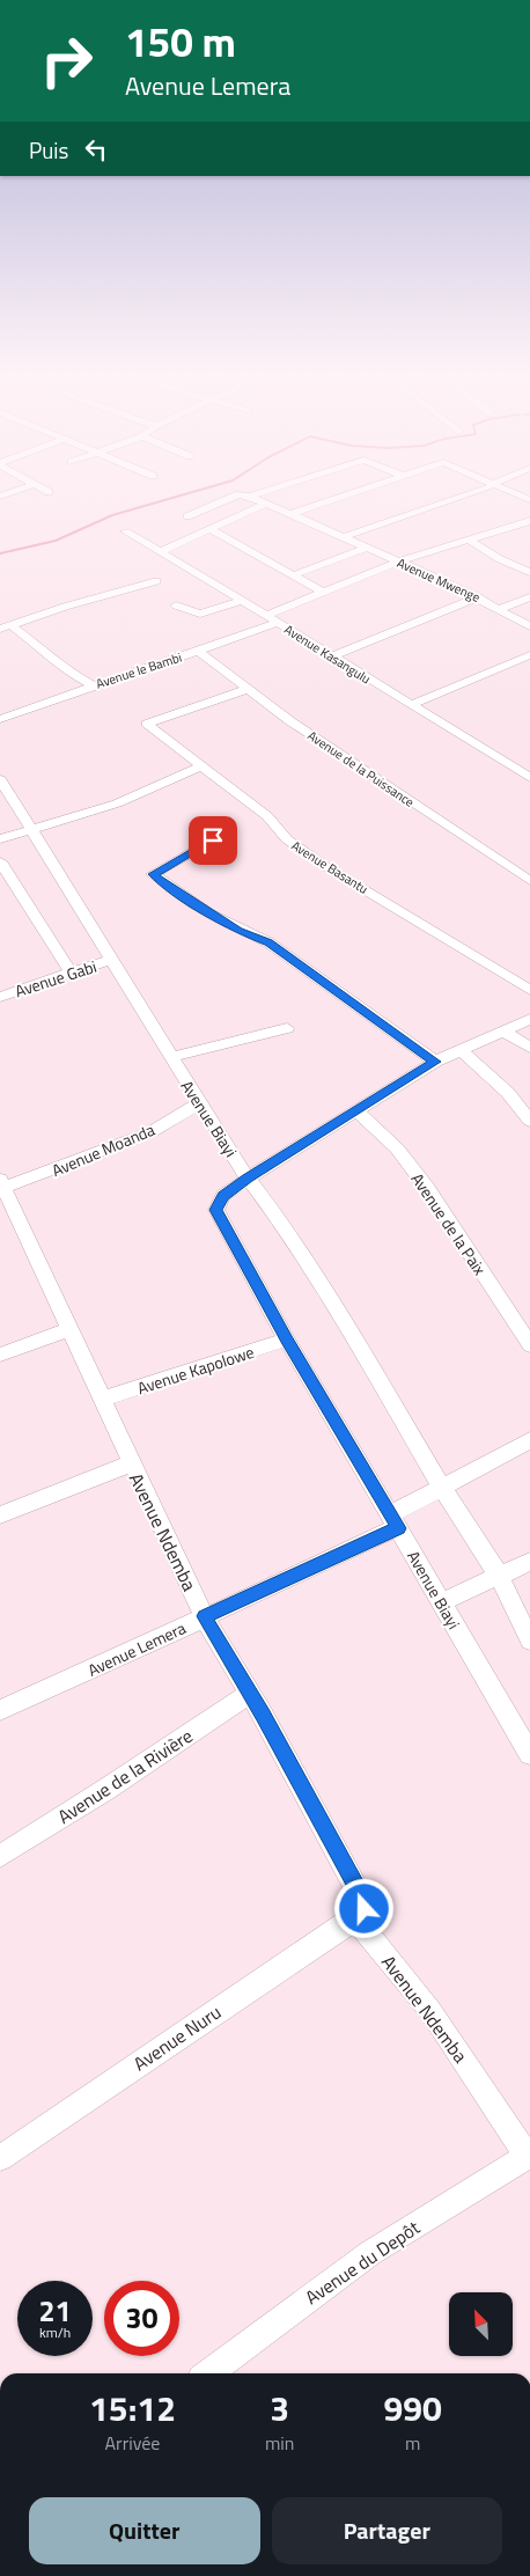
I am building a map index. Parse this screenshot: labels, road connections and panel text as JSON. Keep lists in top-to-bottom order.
{
  "streets": {
    "street": [
      "Avenue Mwenge",
      "Avenue Kasangulu",
      "Avenue le Bambi",
      "Avenue de la Puissance",
      "Avenue Basantu",
      "Avenue Gabi",
      "Avenue Biayi",
      "Avenue Moanda",
      "Avenue de la Paix",
      "Avenue Kapolowe",
      "Avenue Ndemba",
      "Avenue Lemera",
      "Avenue de la Rivière",
      "Avenue Nuru",
      "Avenue du Depôt"
    ]
  },
  "crossings": [
    ["Avenue Kasangulu", "Avenue le Bambi"],
    ["Avenue le Bambi", "Avenue de la Puissance"],
    ["Avenue de la Puissance", "Avenue Basantu"],
    ["Avenue Gabi", "Avenue Biayi"],
    ["Avenue Biayi", "Avenue Moanda"],
    ["Avenue Biayi", "Avenue Kapolowe"],
    ["Avenue Biayi", "Avenue Lemera"],
    ["Avenue Moanda", "Avenue Ndemba"],
    ["Avenue Kapolowe", "Avenue Ndemba"],
    ["Avenue Ndemba", "Avenue Lemera"],
    ["Avenue Ndemba", "Avenue de la Rivière"],
    ["Avenue Ndemba", "Avenue Nuru"],
    ["Avenue Ndemba", "Avenue du Depôt"]
  ],
  "north": "top left",
  "page": {
    "turn": ["150 m", "Avenue Lemera"],
    "then": "Puis",
    "speed": "21 km/h",
    "limit": "30",
    "eta": [
      "15:12",
      "Arrivée",
      "3",
      "min",
      "990",
      "m"
    ],
    "buttons": ["Quitter", "Partager"]
  }
}
